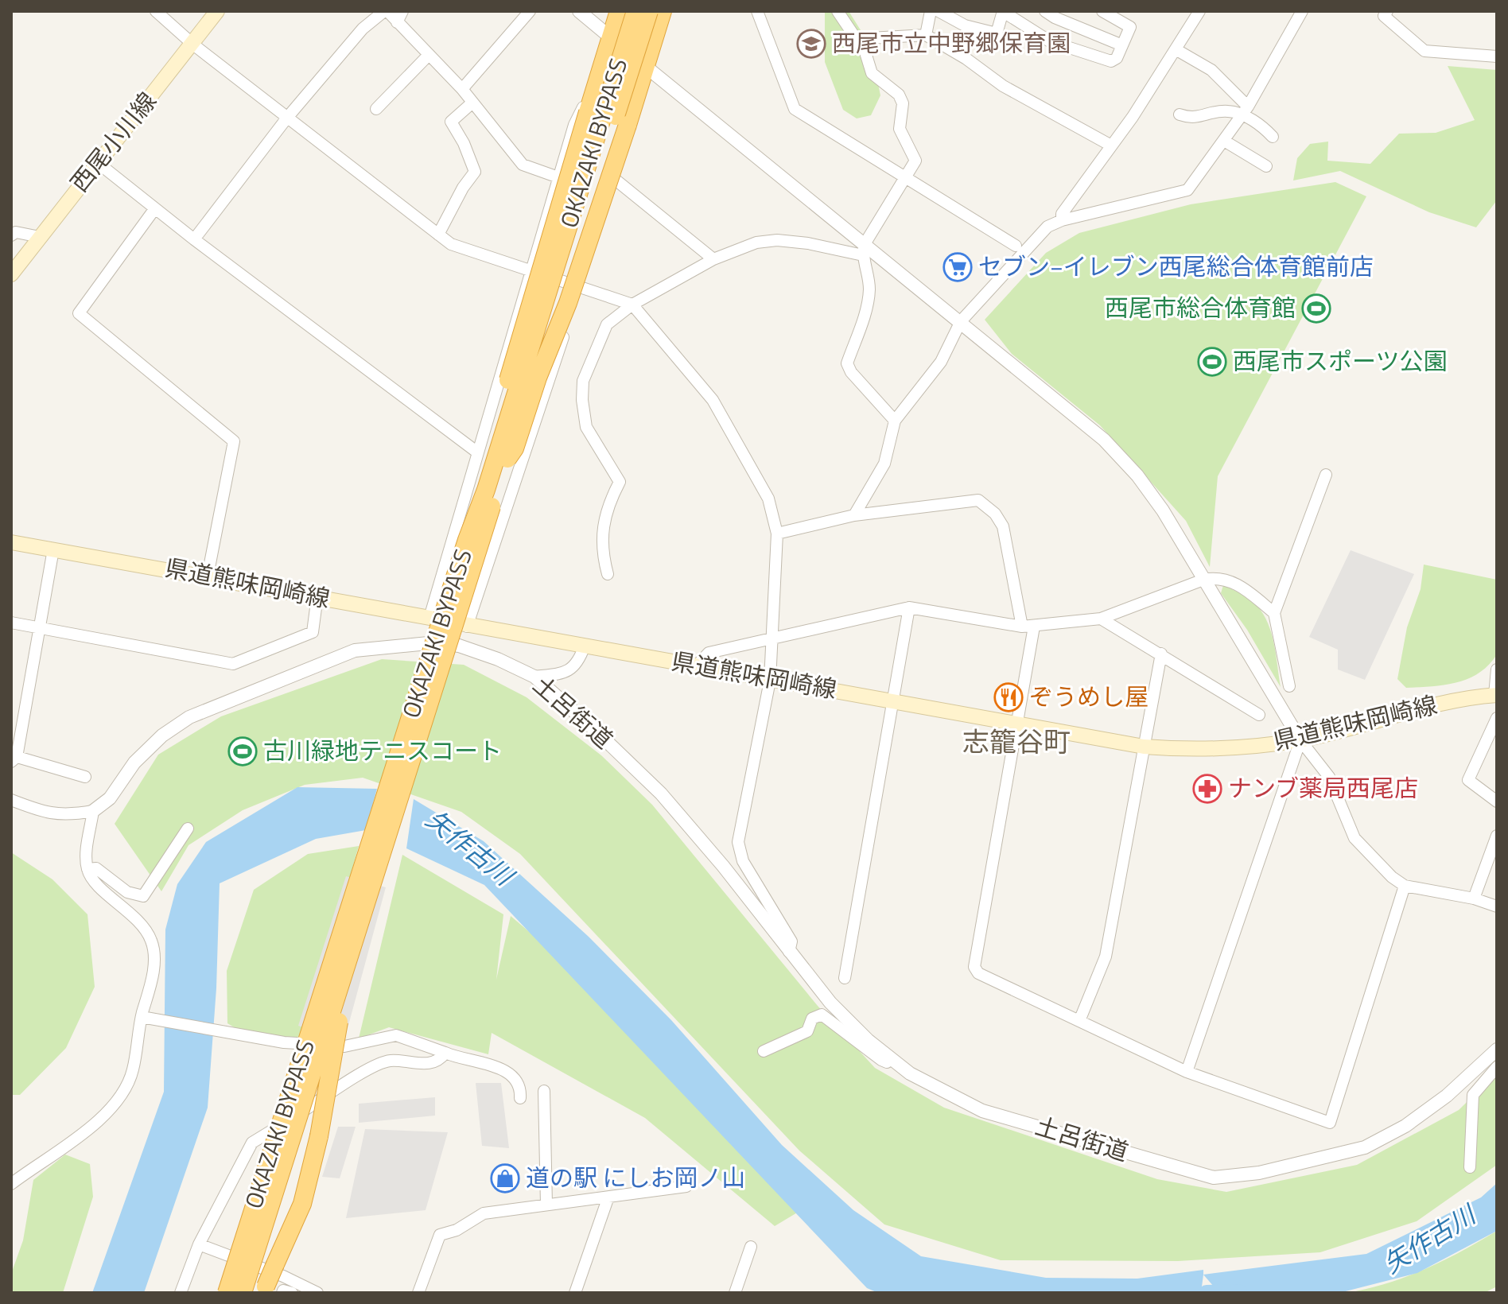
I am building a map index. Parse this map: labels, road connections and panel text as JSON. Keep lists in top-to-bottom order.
{
  "streets": {
    "highway": ["OKAZAKI BYPASS"],
    "main road": ["西尾小川線", "県道熊味岡崎線"],
    "street": ["土呂街道"]
  },
  "districts": ["志籠谷町"],
  "water": ["矢作古川"],
  "places": {
    "school or university": ["西尾市立中野郷保育園"],
    "supermarket": ["セブン−イレブン西尾総合体育館前店"],
    "sports": ["西尾市総合体育館", "西尾市スポーツ公園", "古川緑地テニスコート"],
    "restaurant": ["ぞうめし屋"],
    "pharmacy": ["ナンブ薬局西尾店"],
    "shop": ["道の駅 にしお岡ノ山"]
  }
}
